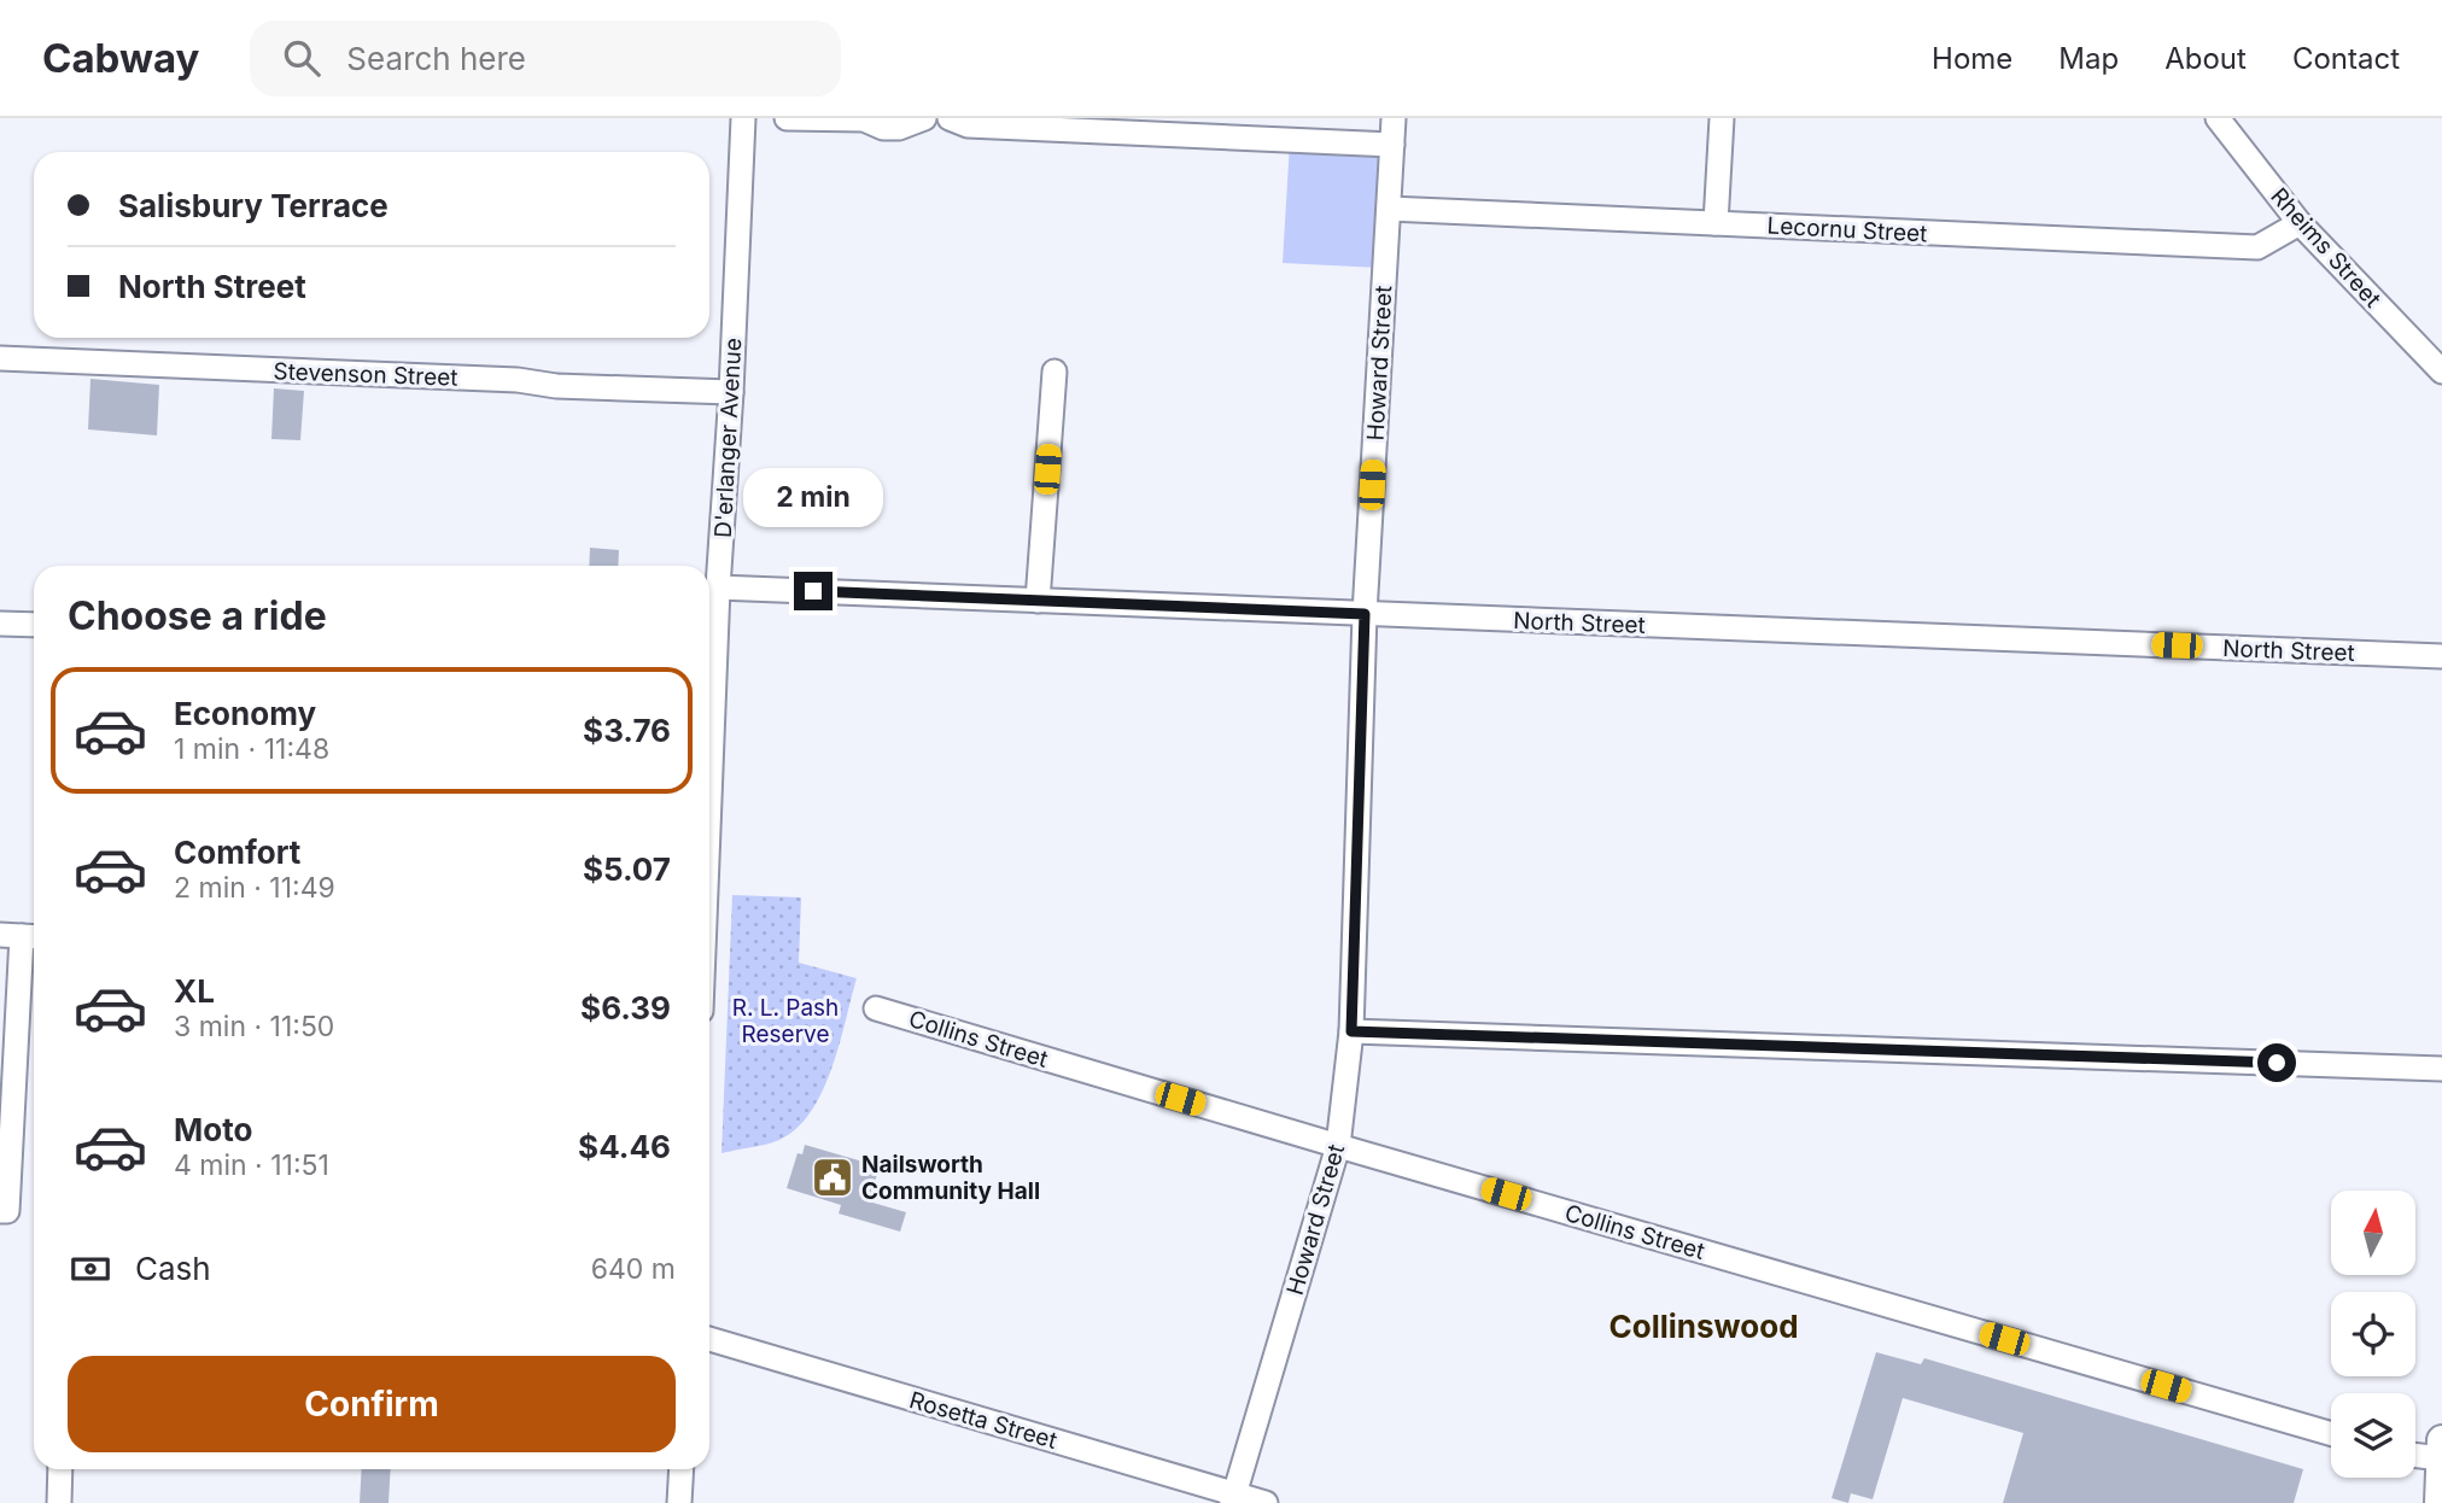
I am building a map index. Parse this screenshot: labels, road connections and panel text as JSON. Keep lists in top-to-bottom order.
{
  "streets": {
    "street": [
      "Lecornu Street",
      "Rheims Street",
      "Howard Street",
      "Stevenson Street",
      "D'erlanger Avenue",
      "North Street",
      "Collins Street",
      "Rosetta Street"
    ]
  },
  "crossings": [
    ["Lecornu Street", "Rheims Street"],
    ["Lecornu Street", "Howard Street"],
    ["Howard Street", "North Street"],
    ["Howard Street", "Collins Street"],
    ["Howard Street", "Rosetta Street"],
    ["Stevenson Street", "D'erlanger Avenue"],
    ["D'erlanger Avenue", "North Street"]
  ],
  "districts": ["Collinswood"],
  "parks": ["R. L. Pash Reserve"],
  "places": {
    "public building": ["Nailsworth Community Hall"]
  },
  "north": "top",
  "page": {
    "header": "Cabway",
    "search": "Search here",
    "nav": [
      "Home",
      "Map",
      "About",
      "Contact"
    ],
    "banner": ["Salisbury Terrace", "North Street"],
    "bubble": "2 min",
    "heading": "Choose a ride",
    "list": [
      {
        "name": "Economy",
        "note": "1 min · 11:48",
        "value": "$3.76"
      },
      {
        "name": "Comfort",
        "note": "2 min · 11:49",
        "value": "$5.07"
      },
      {
        "name": "XL",
        "note": "3 min · 11:50",
        "value": "$6.39"
      },
      {
        "name": "Moto",
        "note": "4 min · 11:51",
        "value": "$4.46"
      }
    ],
    "pay": ["Cash", "640 m"],
    "buttons": "Confirm"
  }
}
